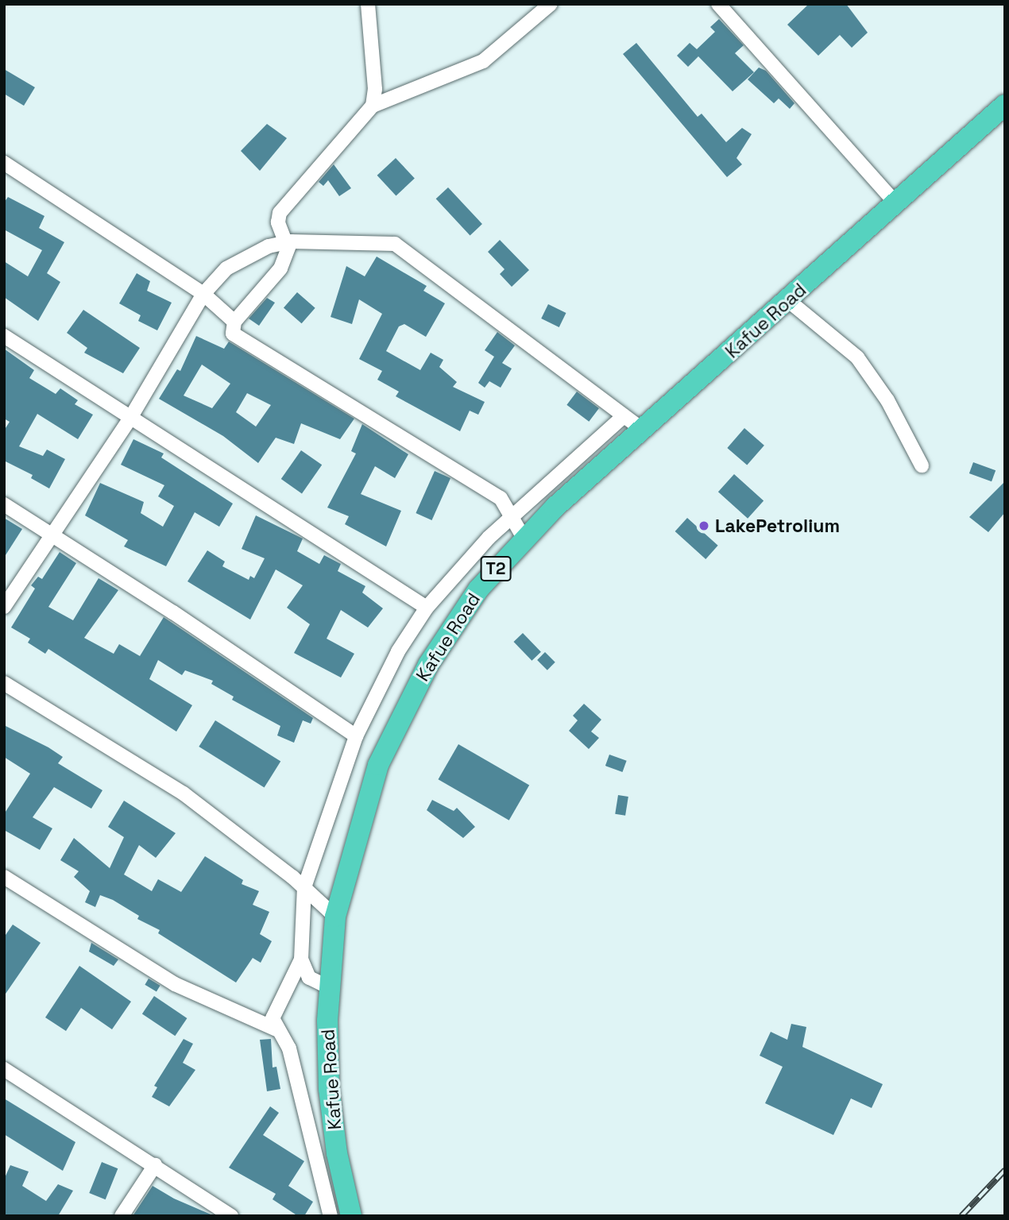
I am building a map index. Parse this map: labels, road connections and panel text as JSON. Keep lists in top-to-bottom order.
{
  "streets": {
    "highway": ["Kafue Road", "T2"]
  },
  "places": ["LakePetrolium"]
}
